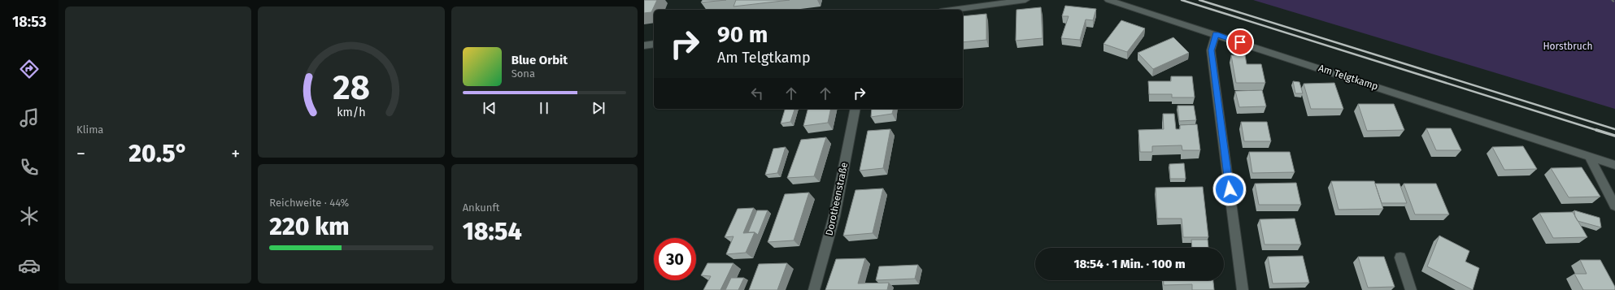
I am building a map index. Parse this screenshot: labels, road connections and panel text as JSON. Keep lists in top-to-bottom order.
{
  "streets": {
    "street": ["Am Telgtkamp", "Dorotheenstraße"]
  },
  "parks": ["Horstbruch"],
  "page": {
    "tabs": "18:53",
    "tile": [
      "Klima",
      ["Reichweite · 44%", "220 km"],
      ["Ankunft", "18:54"]
    ],
    "turn": ["90 m", "Am Telgtkamp"],
    "song": ["Blue Orbit", "Sona"],
    "heat": ["−", "20.5°", "+"],
    "limit": "30",
    "trip": "18:54 · 1 Min. · 100 m",
    "gauge": ["28", "km/h"]
  }
}
